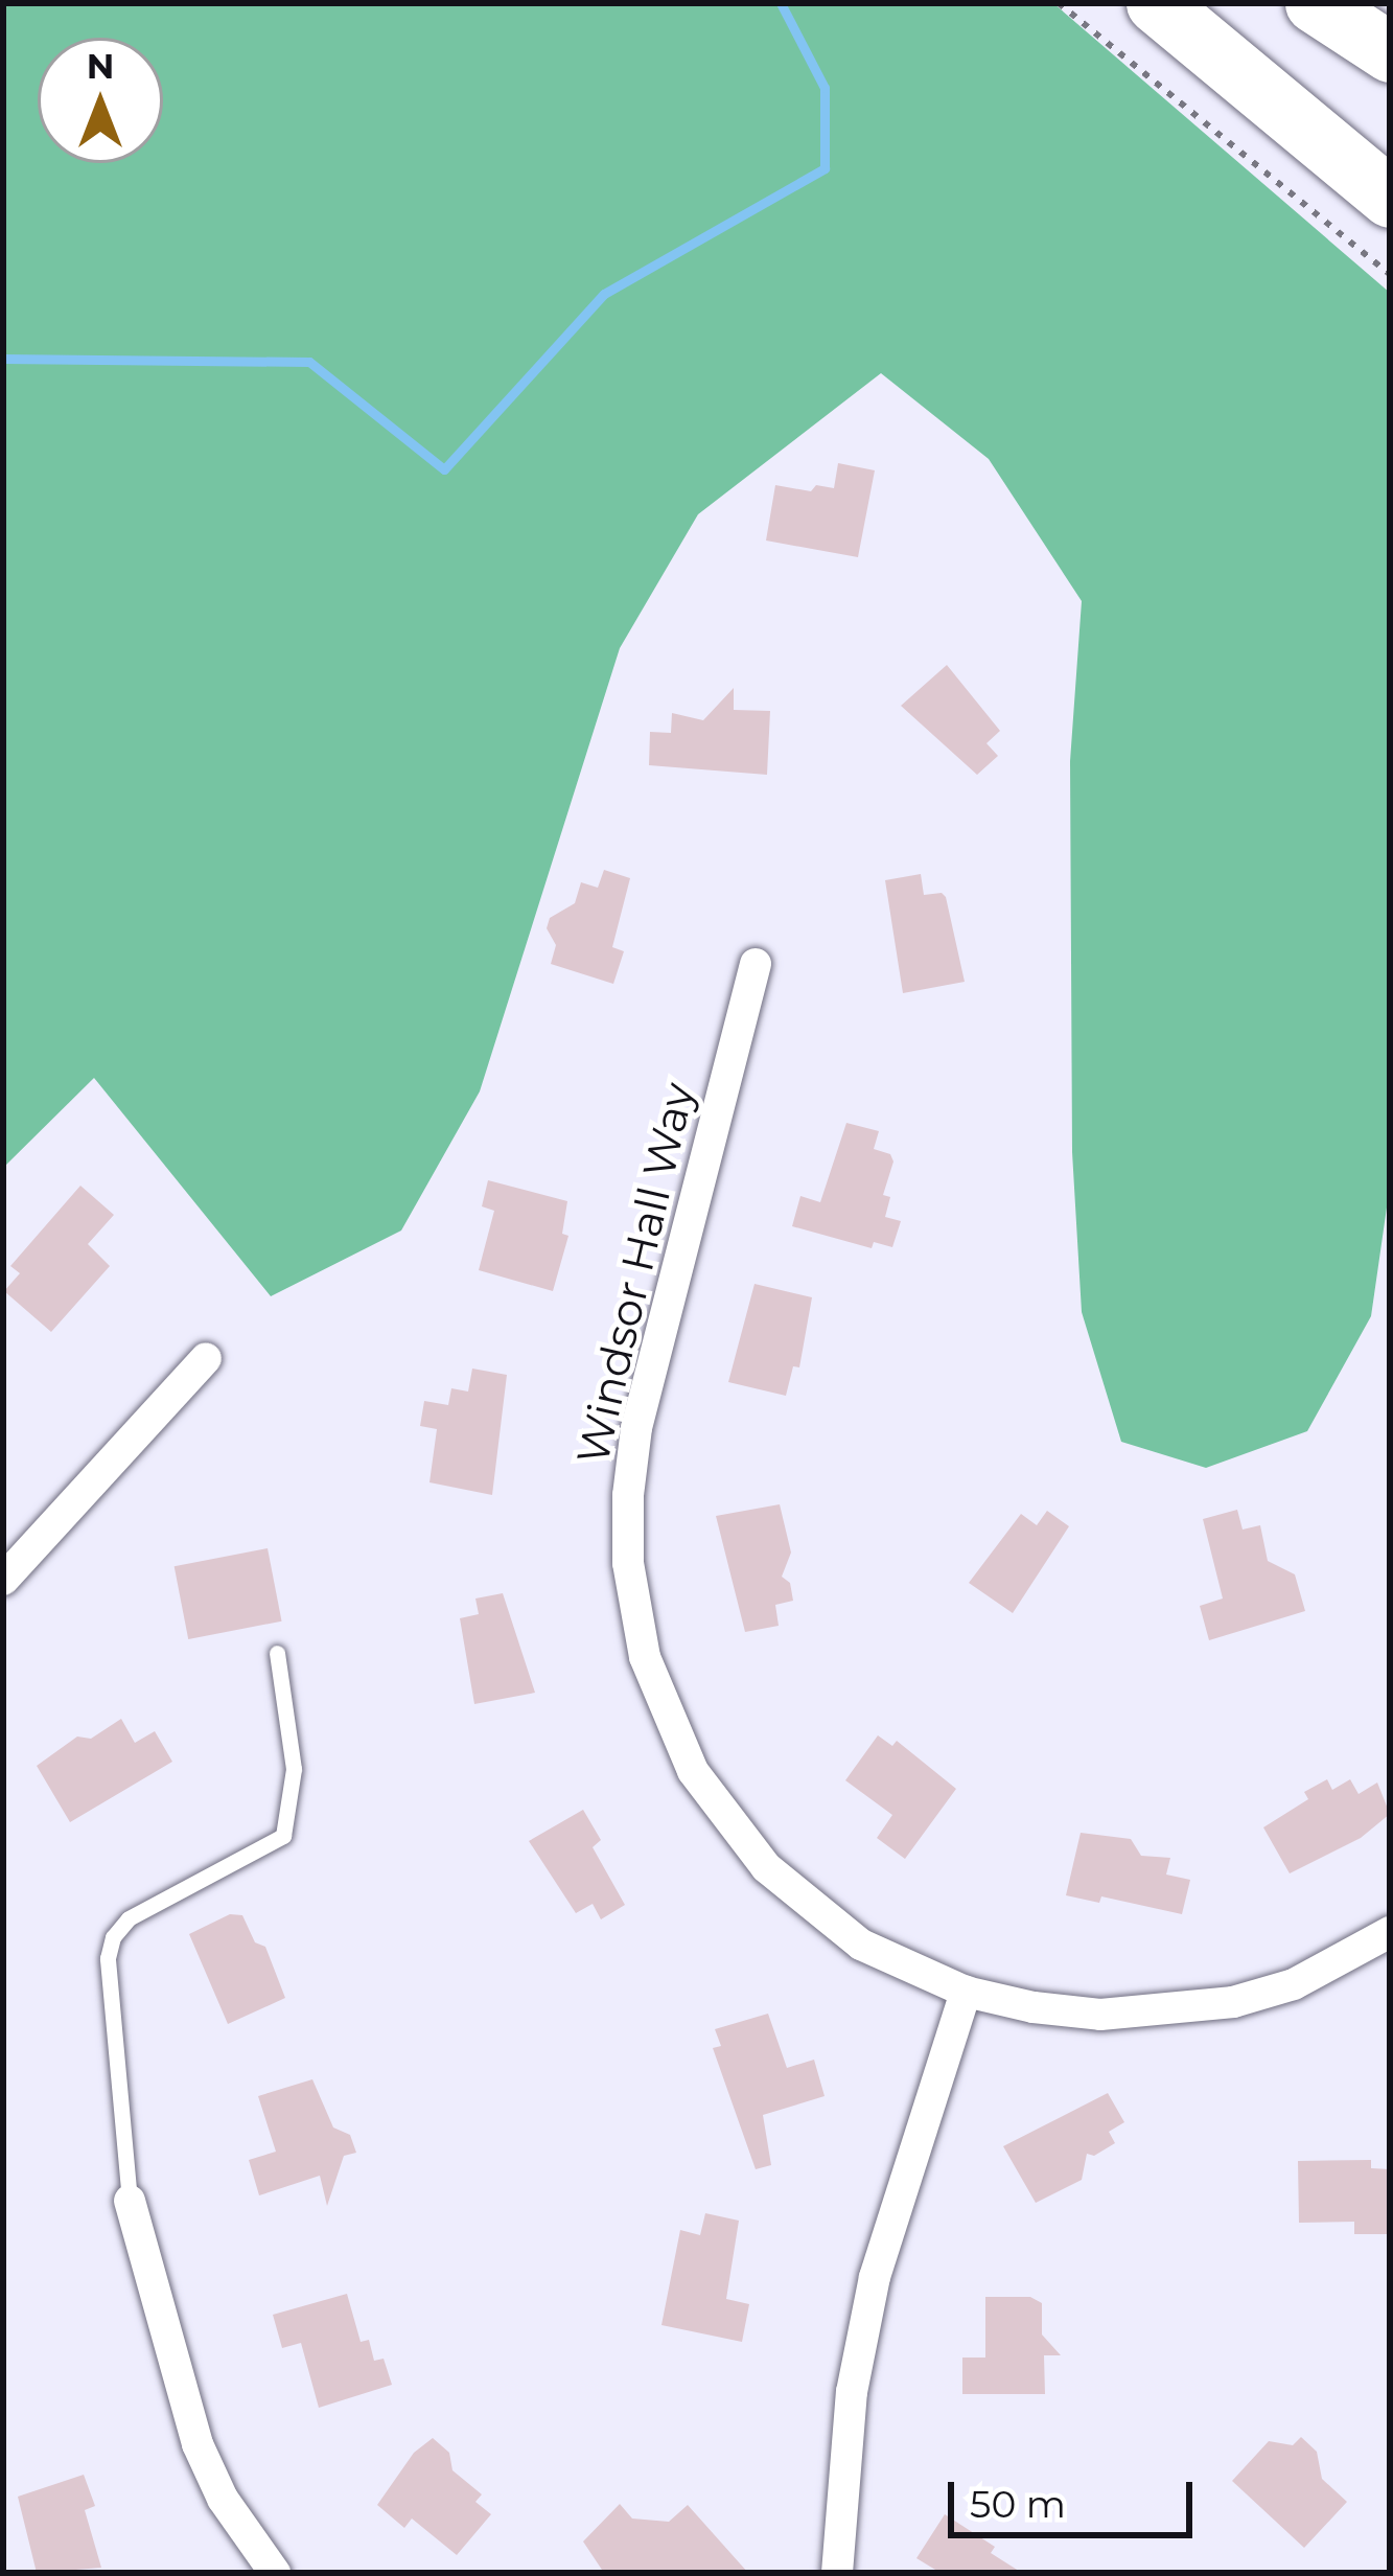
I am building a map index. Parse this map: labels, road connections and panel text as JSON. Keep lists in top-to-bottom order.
{
  "streets": {
    "street": ["Windsor Hall Way"]
  },
  "scale_bar": "50 m",
  "north": "top"
}
